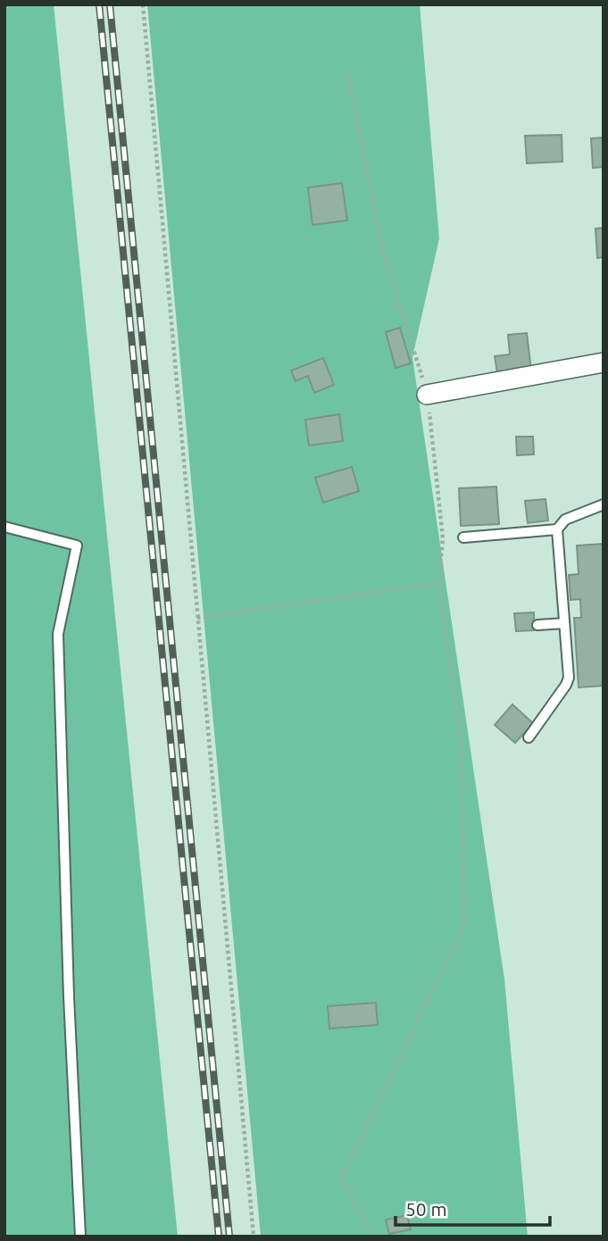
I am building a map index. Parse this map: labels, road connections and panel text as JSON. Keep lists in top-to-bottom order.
{
  "scale_bar": "50 m"
}
